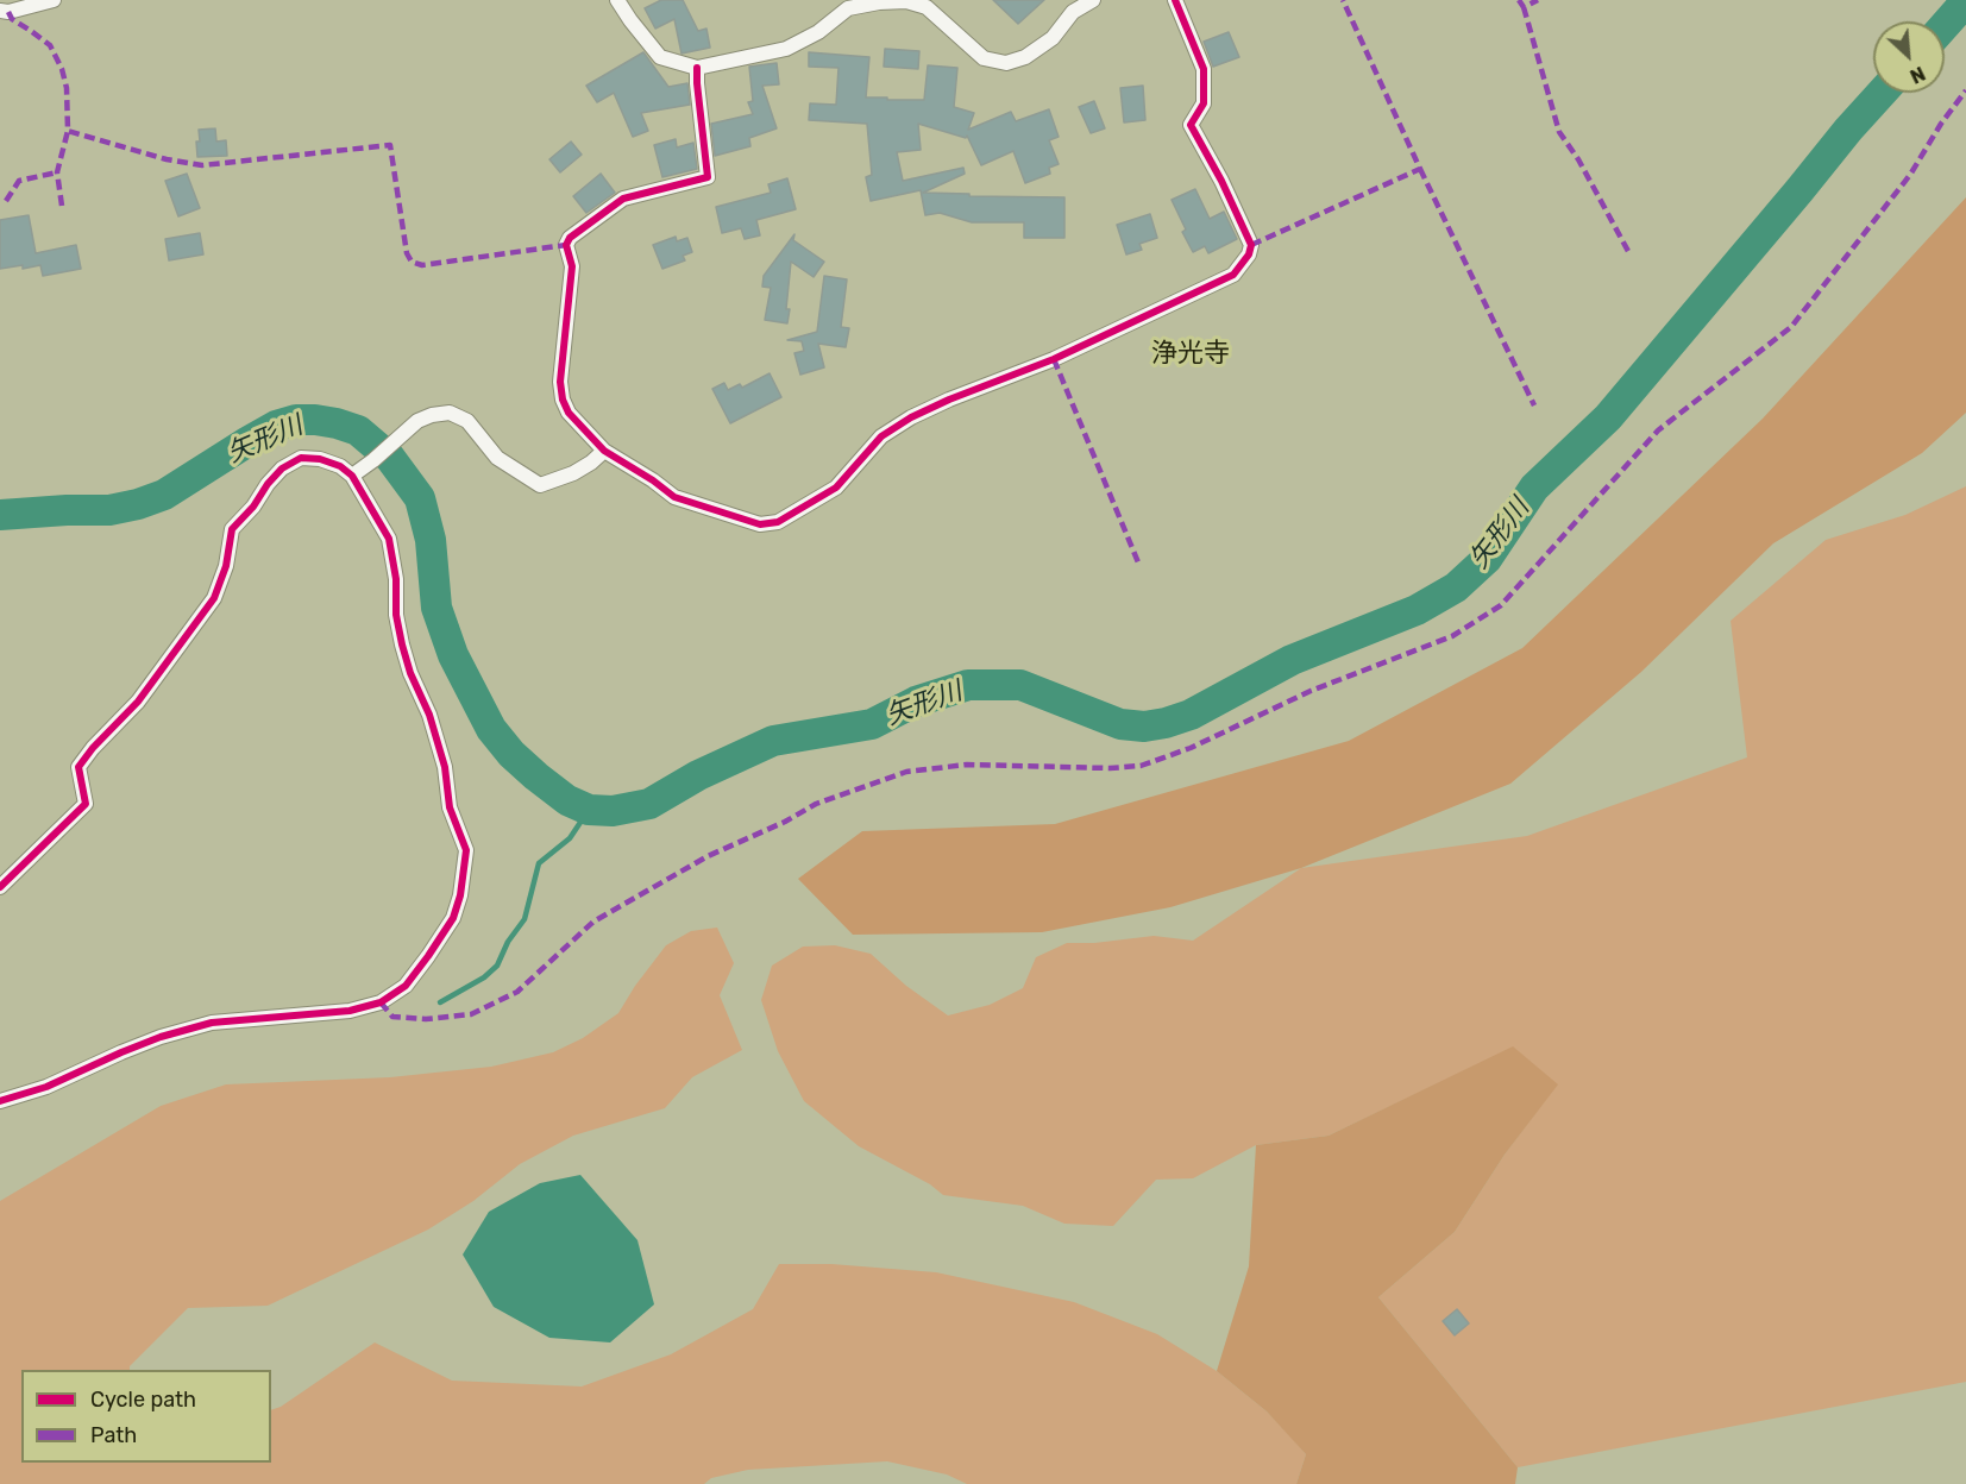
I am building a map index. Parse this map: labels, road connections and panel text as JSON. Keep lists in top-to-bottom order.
{
  "districts": ["浄光寺"],
  "water": ["矢形川"],
  "legend": ["Cycle path", "Path"],
  "north": "bottom right"
}
